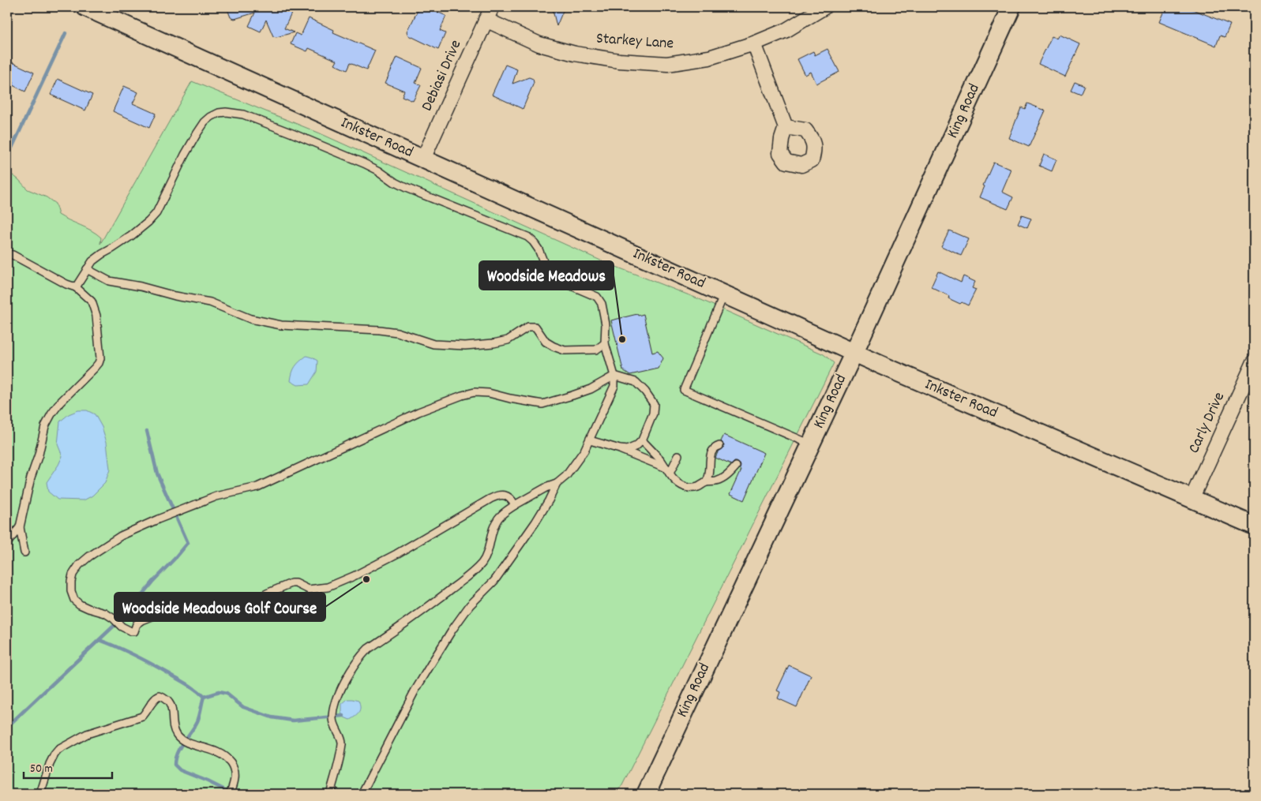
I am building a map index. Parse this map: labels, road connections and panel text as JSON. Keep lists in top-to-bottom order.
{
  "streets": {
    "street": [
      "Starkey Lane",
      "Debiasi Drive",
      "King Road",
      "Inkster Road",
      "Carly Drive"
    ]
  },
  "crossings": [
    ["Starkey Lane", "Debiasi Drive"],
    ["Debiasi Drive", "Inkster Road"],
    ["King Road", "Inkster Road"],
    ["Inkster Road", "Carly Drive"]
  ],
  "places": ["Woodside Meadows", "Woodside Meadows Golf Course"],
  "scale_bar": "50 m"
}
